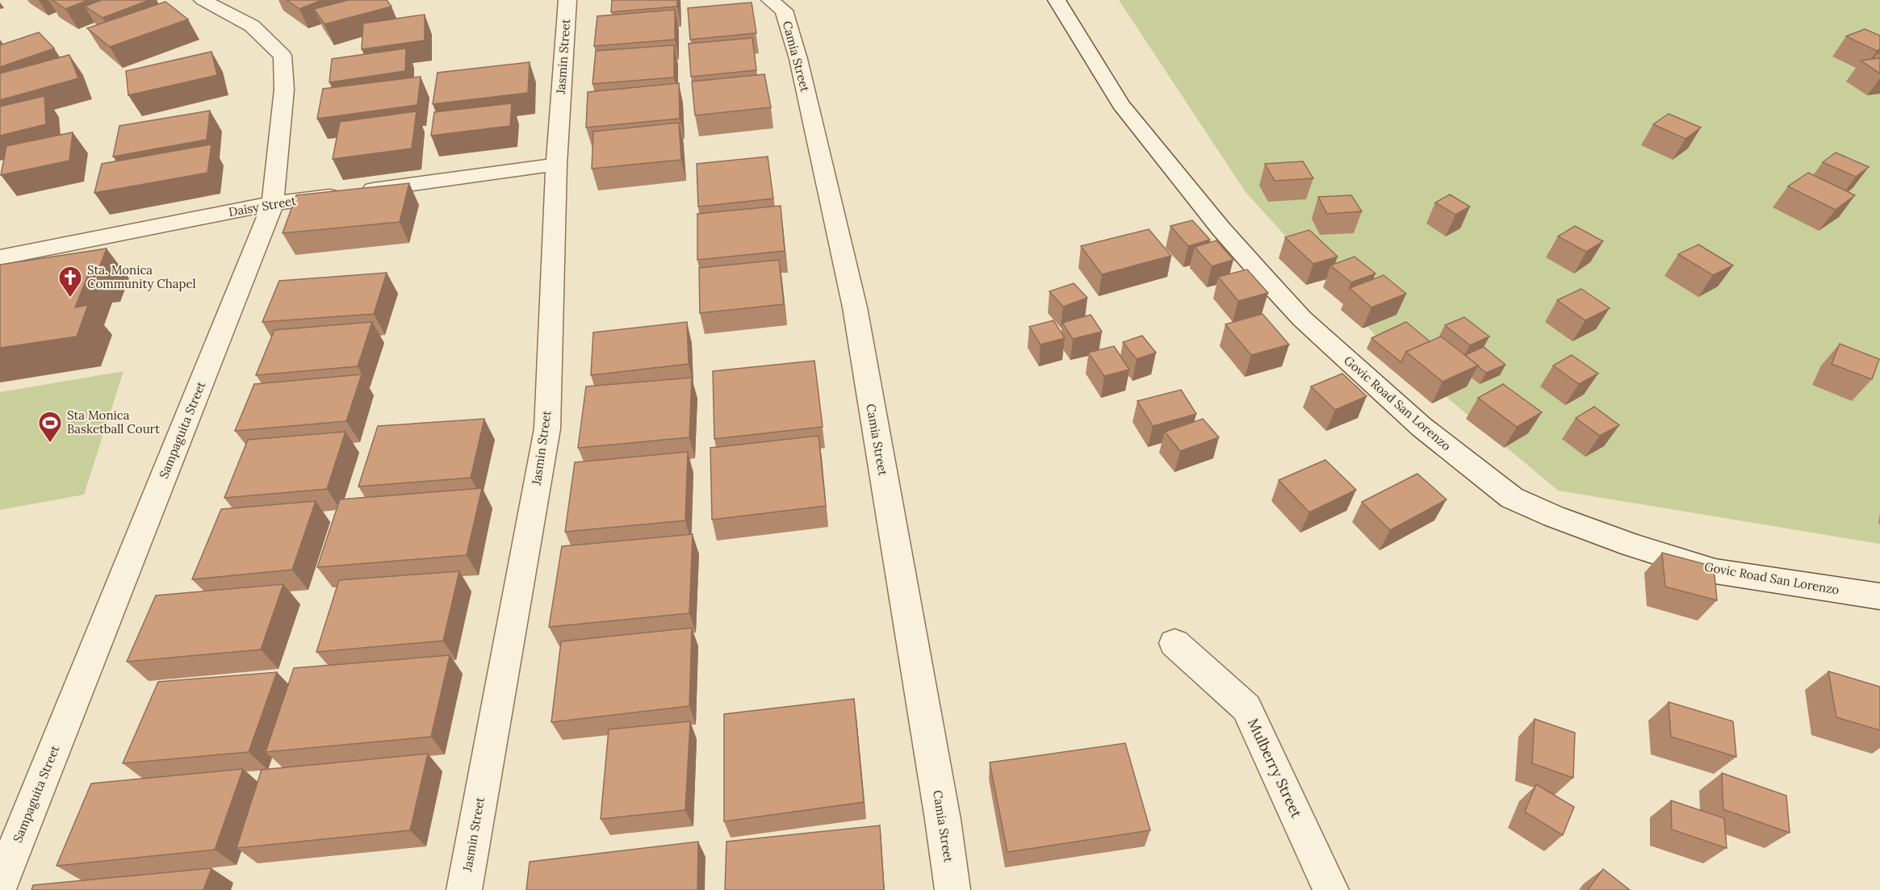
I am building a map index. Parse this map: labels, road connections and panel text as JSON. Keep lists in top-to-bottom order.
{
  "streets": {
    "street": [
      "Jasmin Street",
      "Camia Street",
      "Daisy Street",
      "Govic Road San Lorenzo",
      "Sampaguita Street",
      "Mulberry Street"
    ]
  },
  "crossings": [
    ["Jasmin Street", "Daisy Street"],
    ["Daisy Street", "Sampaguita Street"]
  ],
  "places": {
    "church": ["Sta. Monica Community Chapel"],
    "sports": ["Sta Monica Basketball Court"]
  }
}
